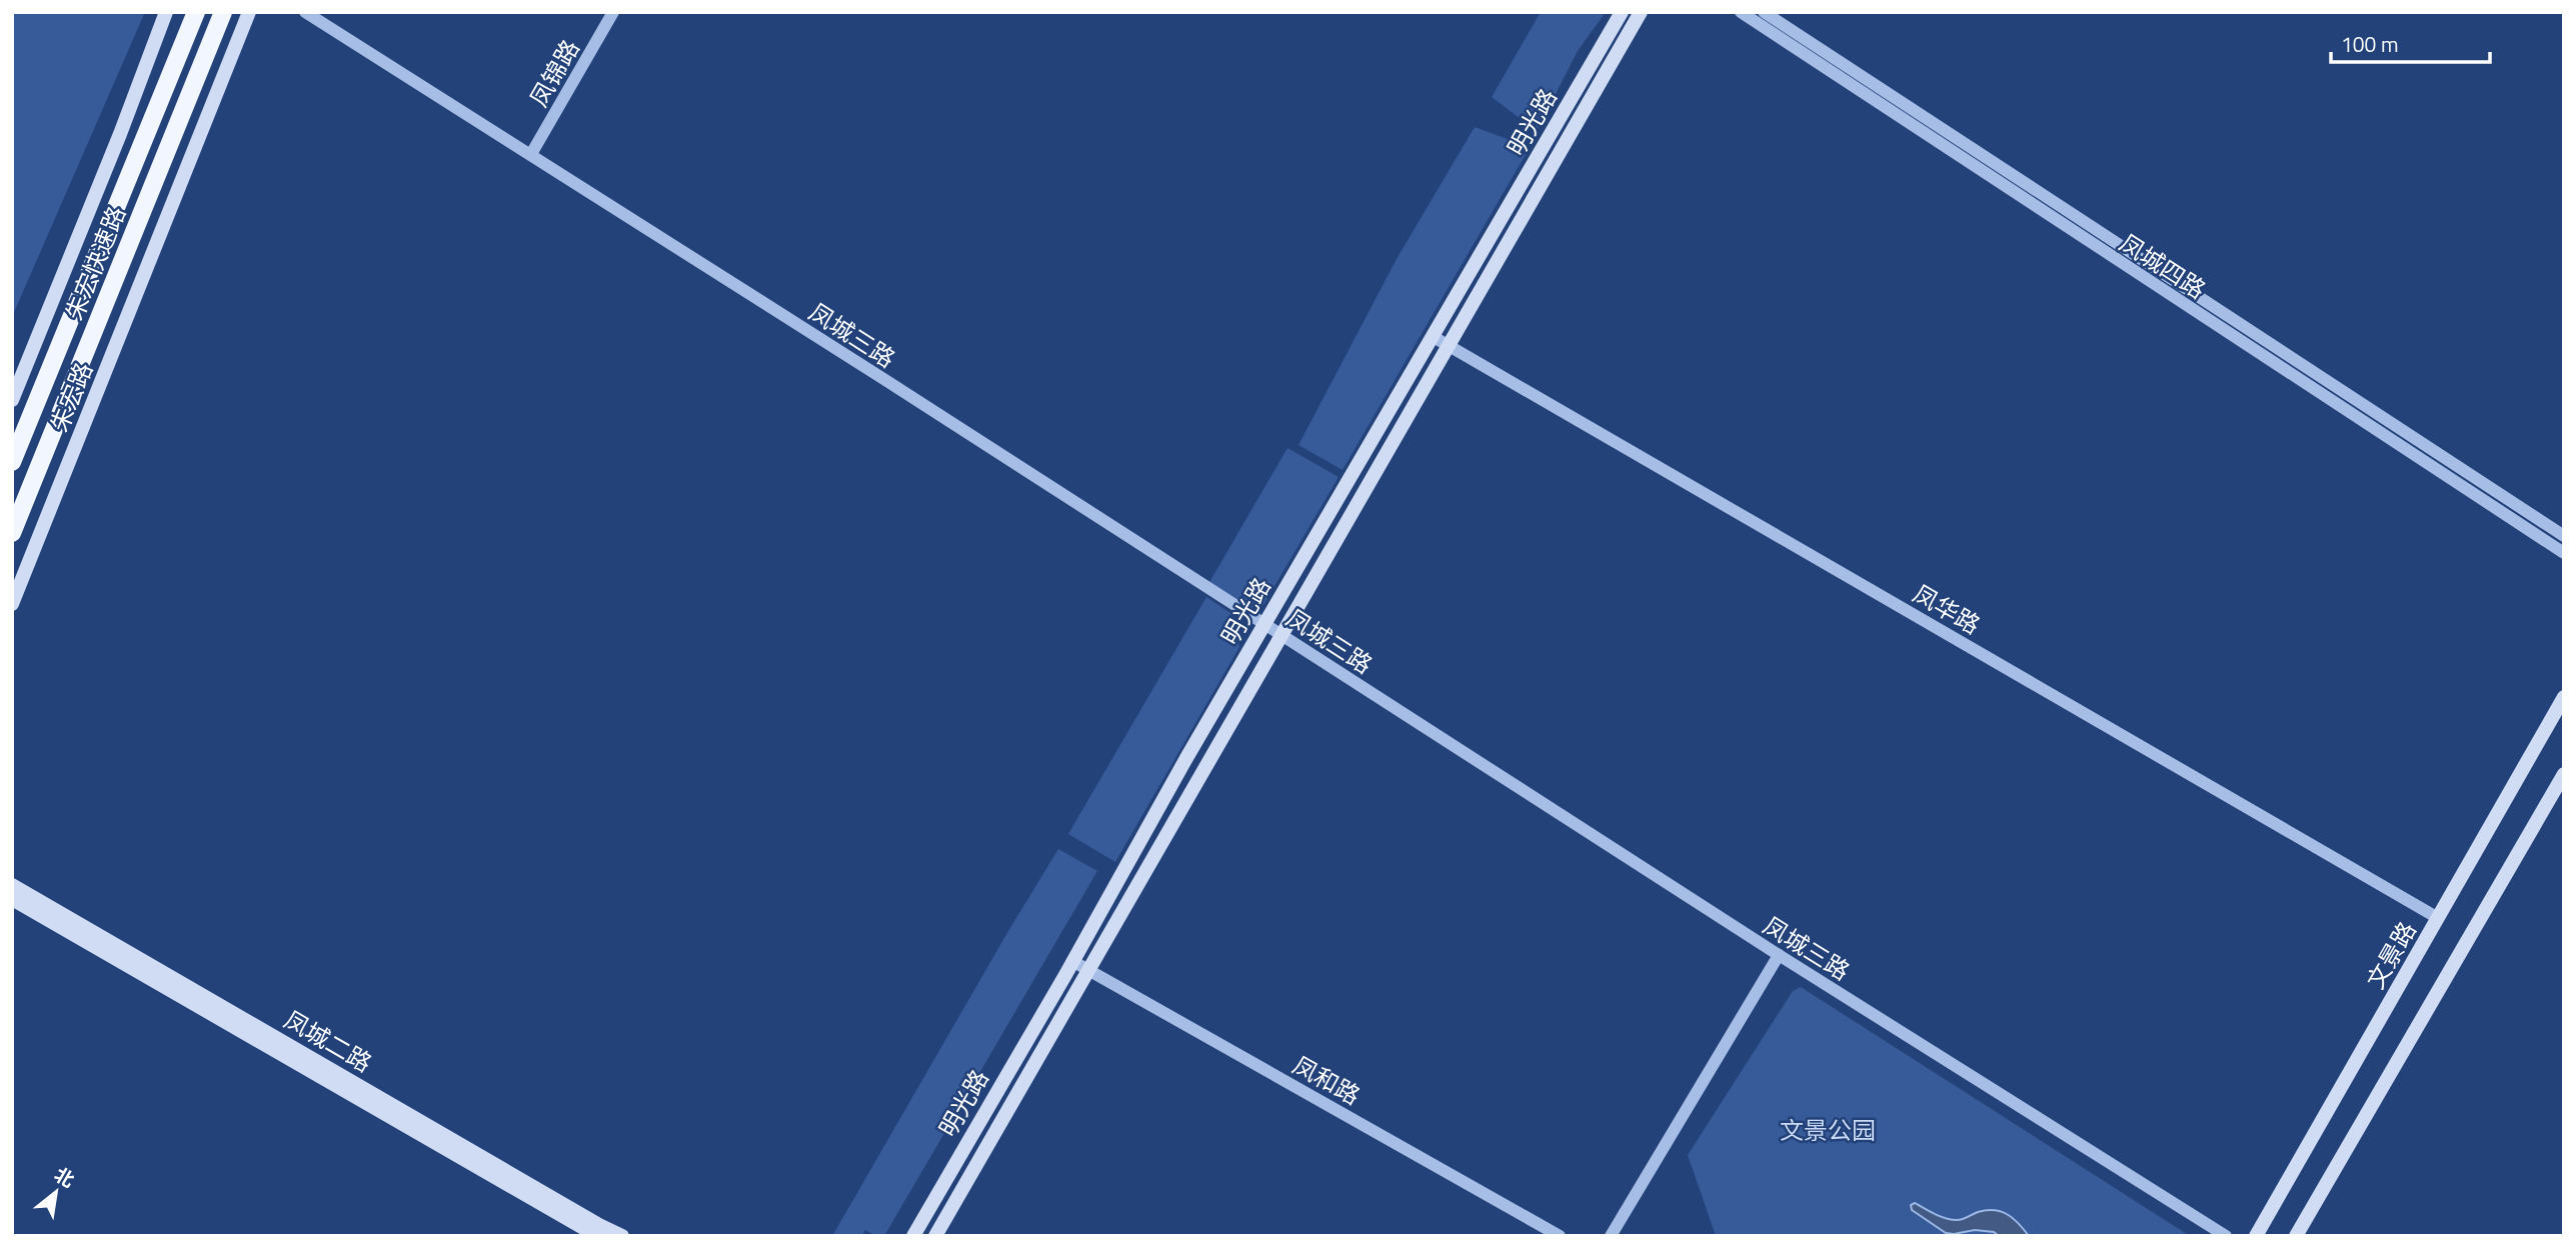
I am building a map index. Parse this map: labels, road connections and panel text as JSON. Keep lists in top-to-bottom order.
{
  "streets": {
    "highway": ["朱宏快速路"],
    "main road": [
      "明光路",
      "朱宏路",
      "文景路",
      "凤城二路"
    ],
    "street": [
      "凤锦路",
      "凤城四路",
      "凤城三路",
      "凤华路",
      "凤和路"
    ]
  },
  "crossings": [
    ["凤锦路", "凤城三路"],
    ["明光路", "凤城三路"],
    ["明光路", "凤华路"],
    ["明光路", "凤和路"],
    ["凤华路", "文景路"]
  ],
  "parks": ["文景公园"],
  "scale_bar": "100 m",
  "north": "top right"
}
